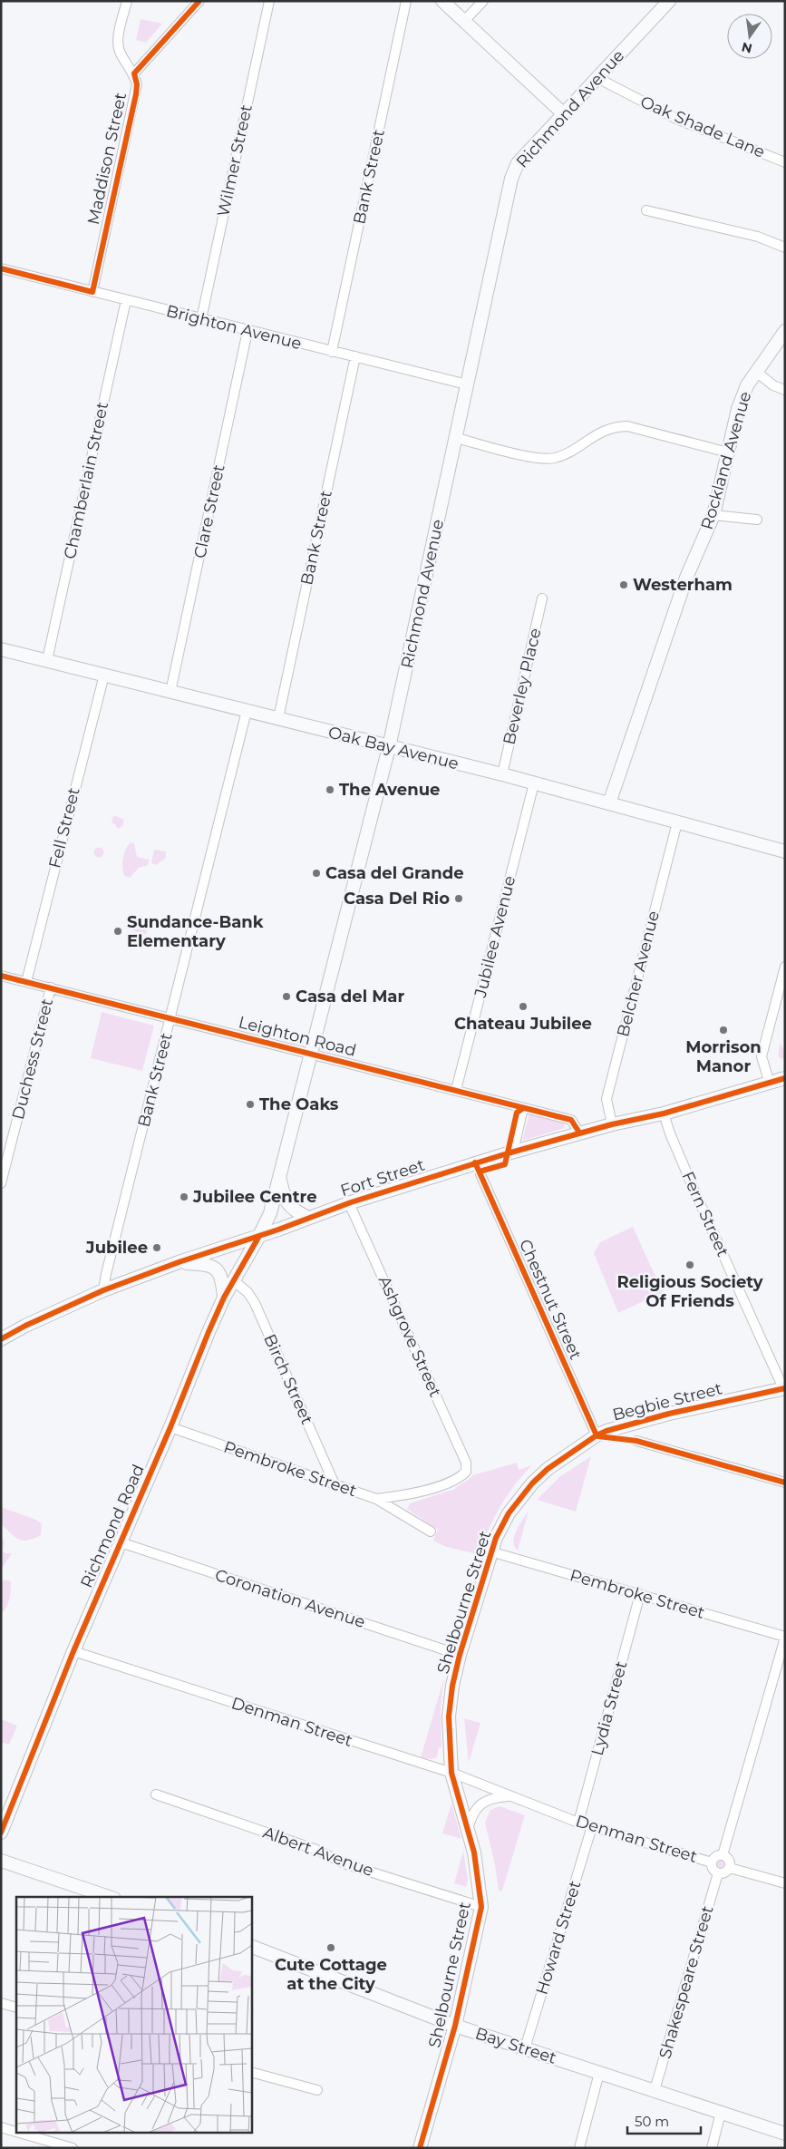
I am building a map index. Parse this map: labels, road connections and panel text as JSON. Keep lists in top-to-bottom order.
{
  "streets": {
    "main road": [
      "Richmond Avenue",
      "Rockland Avenue",
      "Oak Bay Avenue",
      "Fort Street",
      "Begbie Street",
      "Richmond Road",
      "Shelbourne Street",
      "Bay Street"
    ],
    "street": [
      "Oak Shade Lane",
      "Maddison Street",
      "Wilmer Street",
      "Bank Street",
      "Brighton Avenue",
      "Chamberlain Street",
      "Clare Street",
      "Beverley Place",
      "Fell Street",
      "Jubilee Avenue",
      "Belcher Avenue",
      "Leighton Road",
      "Duchess Street",
      "Fern Street",
      "Chestnut Street",
      "Ashgrove Street",
      "Birch Street",
      "Pembroke Street",
      "Coronation Avenue",
      "Lydia Street",
      "Denman Street",
      "Albert Avenue",
      "Howard Street",
      "Shakespeare Street"
    ]
  },
  "crossings": [
    ["Richmond Avenue", "Oak Shade Lane"],
    ["Richmond Avenue", "Brighton Avenue"],
    ["Richmond Avenue", "Oak Bay Avenue"],
    ["Richmond Avenue", "Leighton Road"],
    ["Richmond Avenue", "Fort Street"],
    ["Richmond Avenue", "Richmond Road"],
    ["Maddison Street", "Brighton Avenue"],
    ["Wilmer Street", "Brighton Avenue"],
    ["Bank Street", "Brighton Avenue"],
    ["Bank Street", "Oak Bay Avenue"],
    ["Bank Street", "Leighton Road"],
    ["Bank Street", "Fort Street"],
    ["Brighton Avenue", "Chamberlain Street"],
    ["Brighton Avenue", "Clare Street"],
    ["Rockland Avenue", "Oak Bay Avenue"],
    ["Chamberlain Street", "Oak Bay Avenue"],
    ["Clare Street", "Oak Bay Avenue"],
    ["Beverley Place", "Oak Bay Avenue"],
    ["Oak Bay Avenue", "Fell Street"],
    ["Oak Bay Avenue", "Jubilee Avenue"],
    ["Oak Bay Avenue", "Belcher Avenue"],
    ["Fell Street", "Leighton Road"],
    ["Jubilee Avenue", "Leighton Road"],
    ["Belcher Avenue", "Fort Street"],
    ["Leighton Road", "Duchess Street"],
    ["Leighton Road", "Fort Street"],
    ["Fort Street", "Fern Street"],
    ["Fort Street", "Ashgrove Street"],
    ["Fort Street", "Richmond Road"],
    ["Fern Street", "Begbie Street"],
    ["Chestnut Street", "Begbie Street"],
    ["Ashgrove Street", "Pembroke Street"],
    ["Birch Street", "Pembroke Street"],
    ["Birch Street", "Richmond Road"],
    ["Begbie Street", "Shelbourne Street"],
    ["Pembroke Street", "Richmond Road"],
    ["Pembroke Street", "Shelbourne Street"],
    ["Pembroke Street", "Lydia Street"],
    ["Richmond Road", "Coronation Avenue"],
    ["Richmond Road", "Denman Street"],
    ["Coronation Avenue", "Shelbourne Street"],
    ["Shelbourne Street", "Denman Street"],
    ["Shelbourne Street", "Albert Avenue"],
    ["Shelbourne Street", "Bay Street"],
    ["Lydia Street", "Denman Street"],
    ["Denman Street", "Howard Street"],
    ["Denman Street", "Shakespeare Street"],
    ["Howard Street", "Bay Street"],
    ["Shakespeare Street", "Bay Street"]
  ],
  "places": [
    "Westerham",
    "The Avenue",
    "Casa del Grande",
    "Casa Del Rio",
    "Sundance-Bank Elementary",
    "Casa del Mar",
    "Chateau Jubilee",
    "Morrison Manor",
    "The Oaks",
    "Jubilee Centre",
    "Jubilee",
    "Religious Society Of Friends",
    "Cute Cottage at the City"
  ],
  "scale_bar": "50 m",
  "north": "bottom"
}
